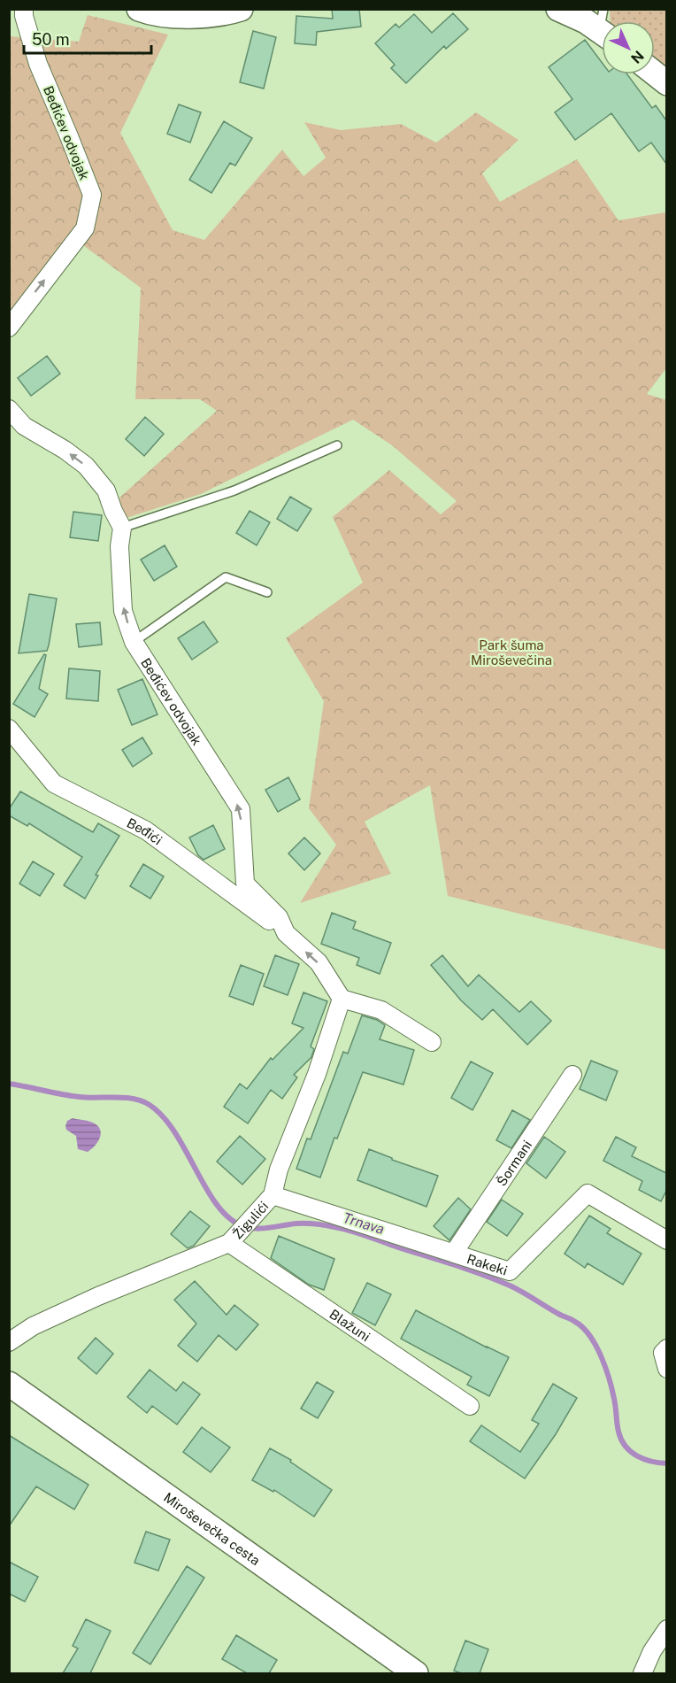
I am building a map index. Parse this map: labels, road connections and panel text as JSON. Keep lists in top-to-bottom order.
{
  "streets": {
    "main road": ["Miroševečka cesta"],
    "street": [
      "Beđićev odvojak",
      "Beđići",
      "Šormani",
      "Žigulići",
      "Rakeki",
      "Blažuni"
    ]
  },
  "crossings": [
    ["Beđićev odvojak", "Beđići"],
    ["Beđićev odvojak", "Žigulići"],
    ["Šormani", "Rakeki"],
    ["Žigulići", "Rakeki"],
    ["Žigulići", "Blažuni"]
  ],
  "one_way": ["Beđićev odvojak"],
  "water": ["Trnava"],
  "parks": ["Park šuma Miroševečina"],
  "scale_bar": "50 m",
  "north": "bottom right"
}
